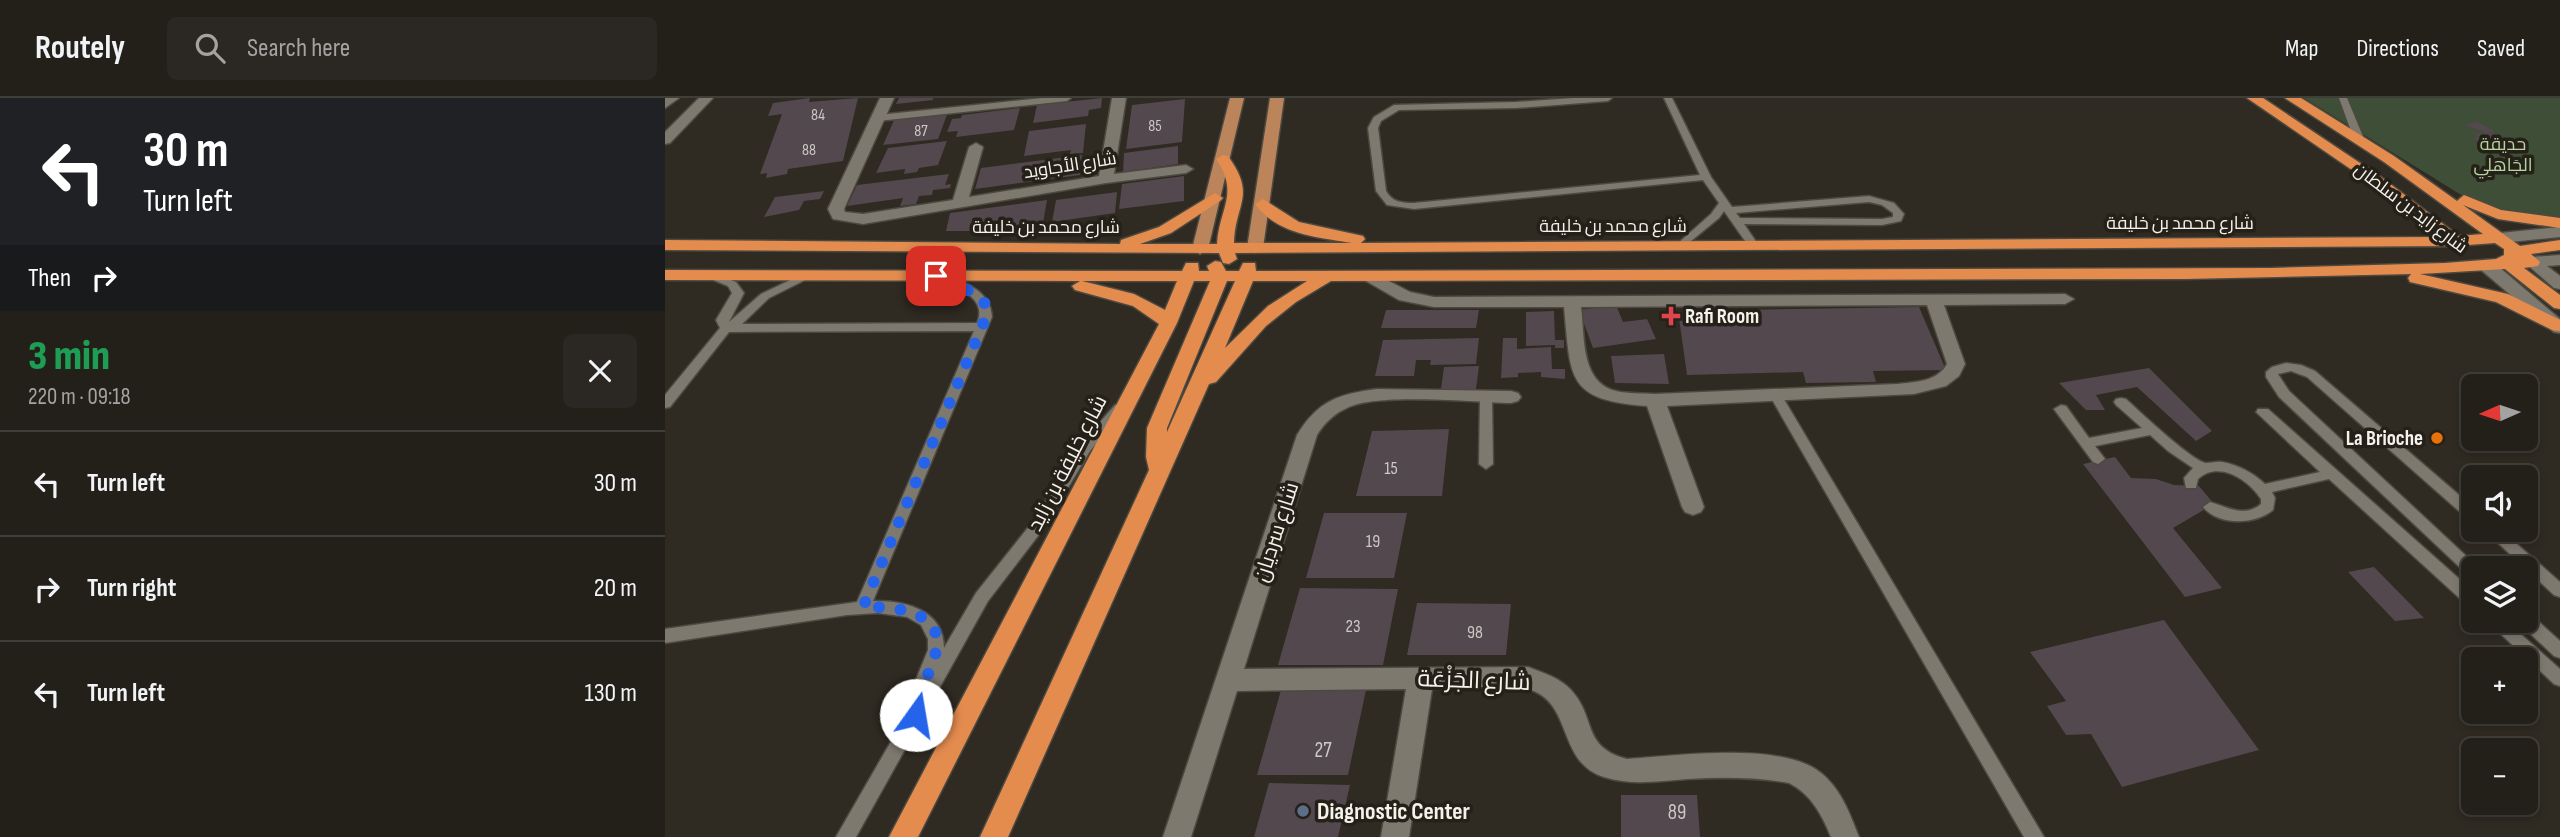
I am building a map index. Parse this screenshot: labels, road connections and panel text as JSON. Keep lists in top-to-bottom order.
{
  "streets": {
    "highway": ["شارع زايد بن سلطان", "شارع محمد بن خليفة", "شارع خليفة بن زايد"],
    "street": ["شارع الأجاويد", "شارع سرديان", "شارع الجَزْعَة"]
  },
  "crossings": [
    ["شارع زايد بن سلطان", "شارع محمد بن خليفة"],
    ["شارع محمد بن خليفة", "شارع خليفة بن زايد"],
    ["شارع سرديان", "شارع الجَزْعَة"]
  ],
  "parks": ["حديقة الجَاهلِي"],
  "places": {
    "health": ["Rafi Room"],
    "other": ["La Brioche", "Diagnostic Center"]
  },
  "house_numbers": [
    "84",
    "85",
    "87",
    "88",
    "15",
    "19",
    "23",
    "98",
    "27",
    "89"
  ],
  "north": "left",
  "page": {
    "header": "Routely",
    "search": "Search here",
    "nav": ["Map", "Directions", "Saved"],
    "turn": ["30 m", "Turn left"],
    "then": "Then",
    "heading": ["3 min", "220 m · 09:18"],
    "map_buttons": ["+", "−"],
    "list": [
      {
        "name": "Turn left",
        "value": "30 m"
      },
      {
        "name": "Turn right",
        "value": "20 m"
      },
      {
        "name": "Turn left",
        "value": "130 m"
      }
    ]
  }
}
